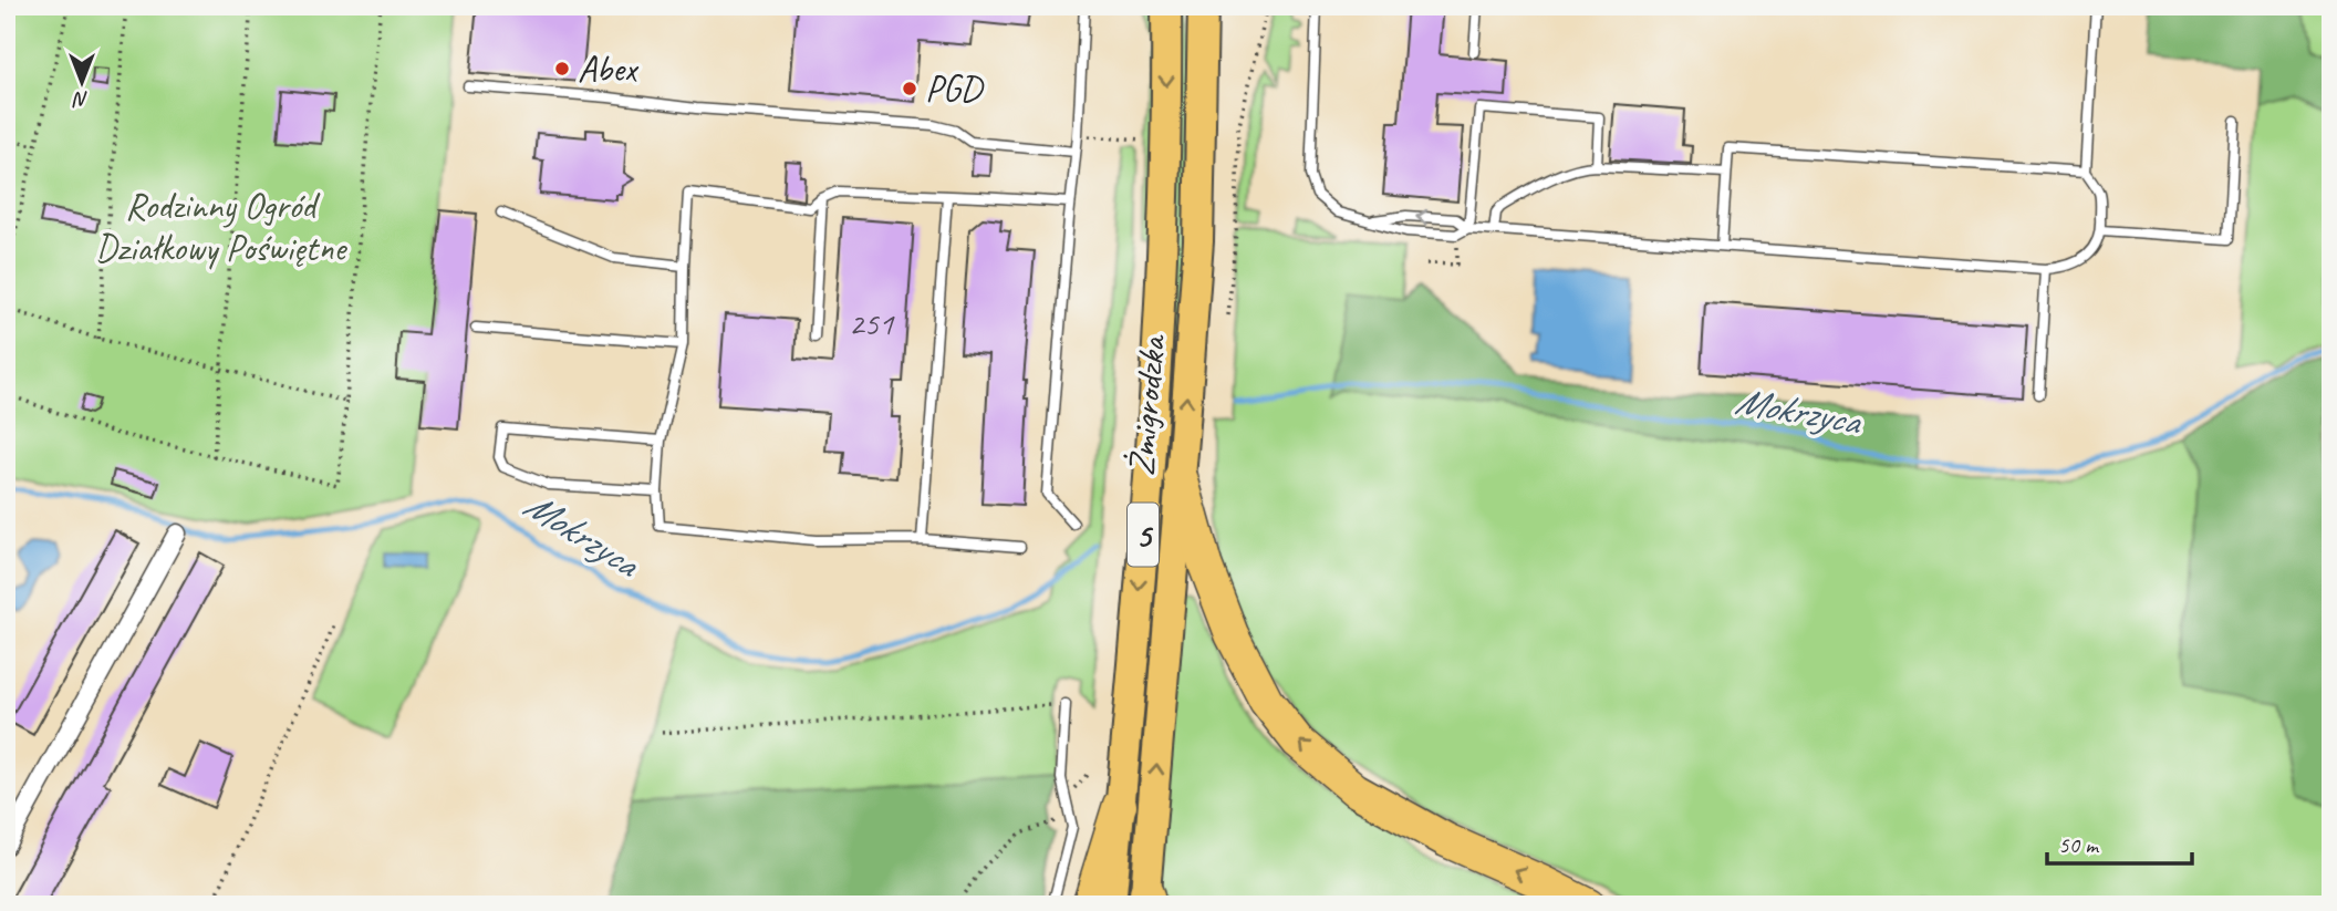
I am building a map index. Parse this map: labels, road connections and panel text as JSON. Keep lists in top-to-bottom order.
{
  "streets": {
    "highway": ["5"],
    "main road": ["Żmigrodzka"]
  },
  "crossings": [
    ["Żmigrodzka", "5"]
  ],
  "water": ["Mokrzyca"],
  "parks": ["Rodzinny Ogród Działkowy Poświętne"],
  "places": ["Abex", "PGD"],
  "house_numbers": ["251"],
  "scale_bar": "50 m",
  "north": "bottom"
}
